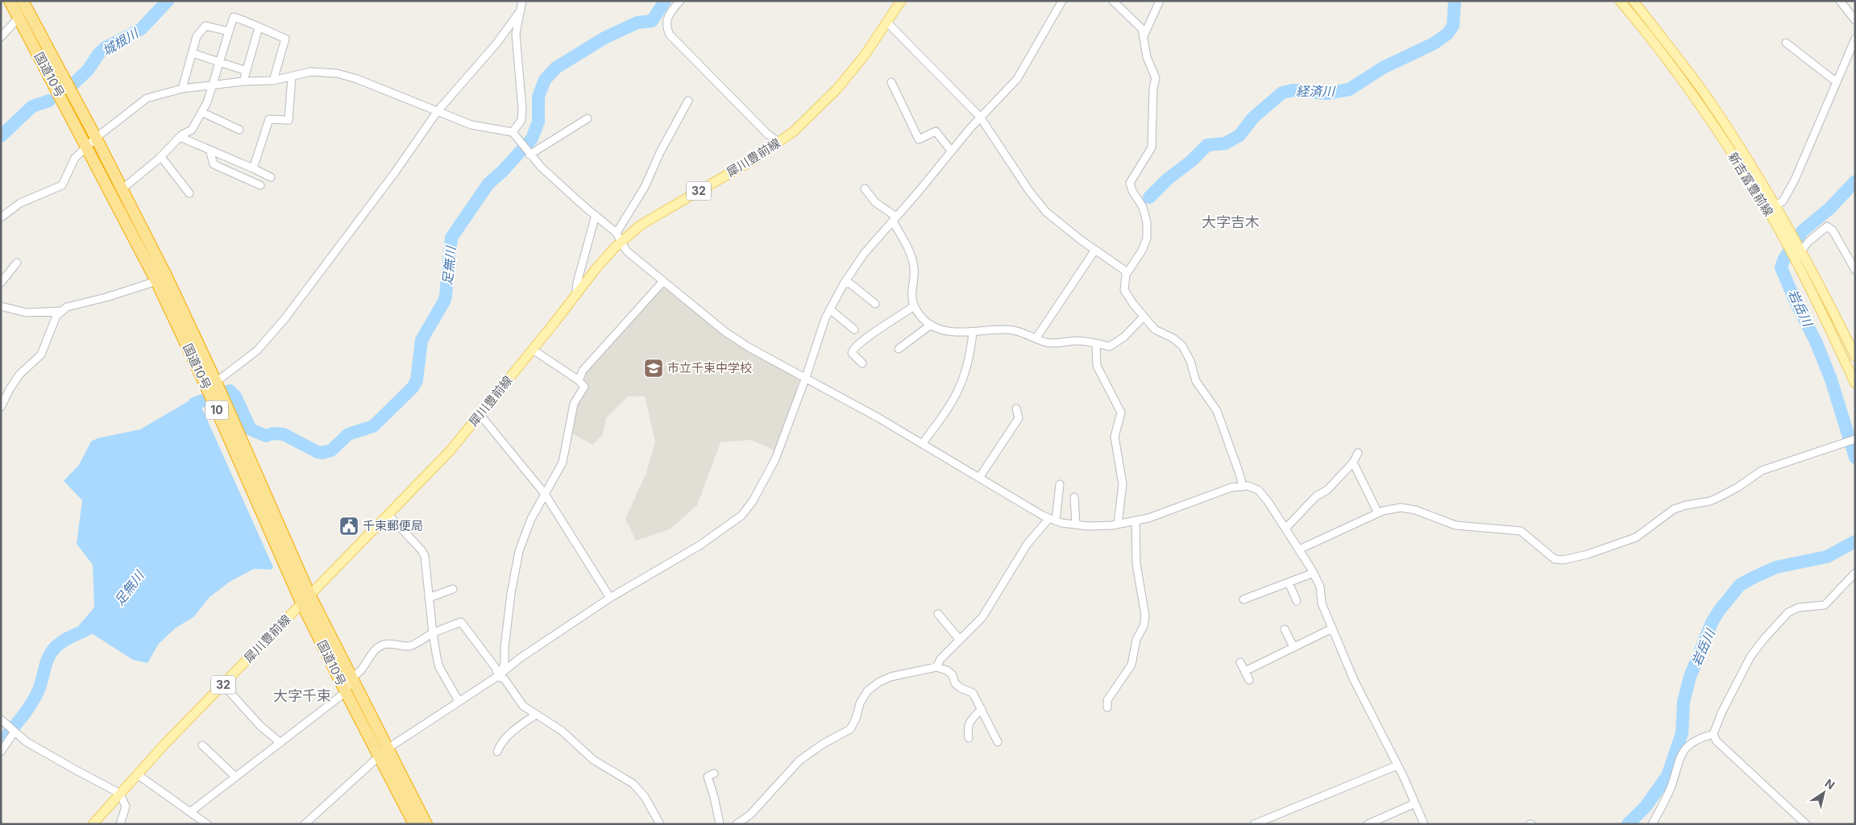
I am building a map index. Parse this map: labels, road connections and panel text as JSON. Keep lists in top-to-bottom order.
{
  "streets": {
    "highway": ["国道10号", "10"],
    "main road": ["犀川豊前線", "新吉富豊前線", "32"]
  },
  "crossings": [
    ["国道10号", "犀川豊前線"]
  ],
  "districts": ["大字吉木", "大字千束"],
  "water": [
    "城根川",
    "経済川",
    "足無川",
    "岩岳川"
  ],
  "places": {
    "school or university": ["市立千束中学校"],
    "public building": ["千束郵便局"]
  },
  "north": "top right"
}
